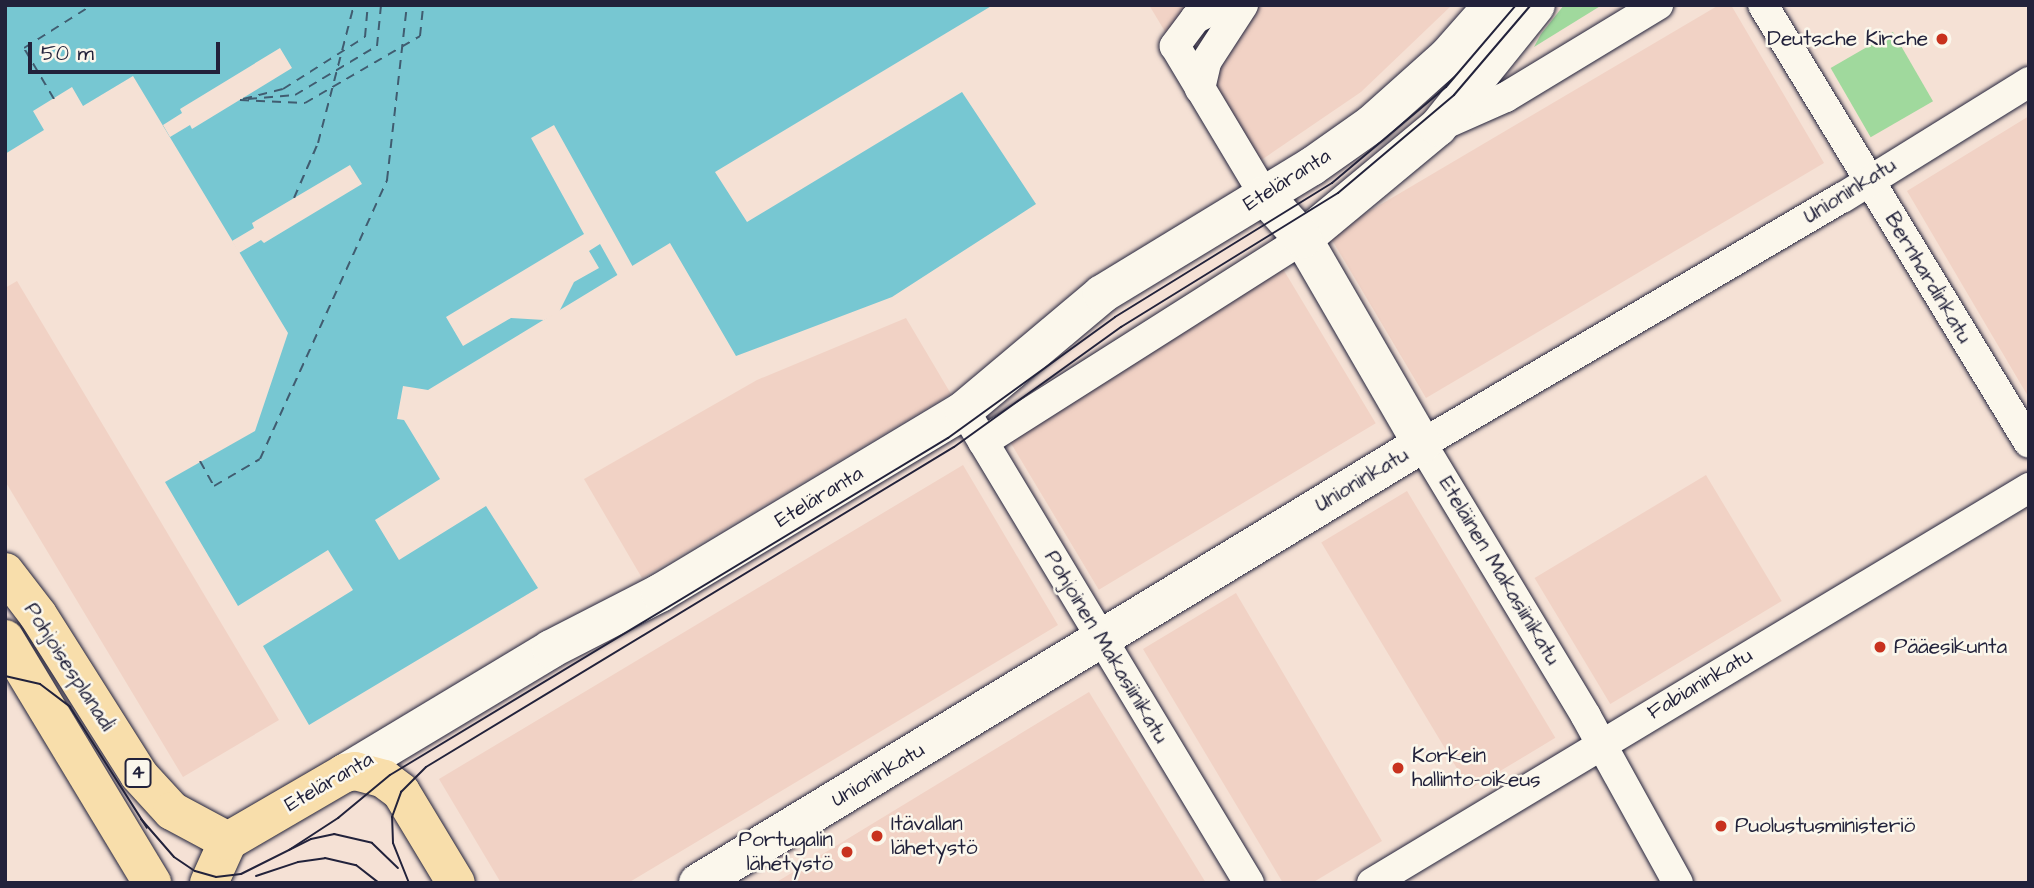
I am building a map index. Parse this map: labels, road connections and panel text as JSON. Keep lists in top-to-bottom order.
{
  "streets": {
    "main road": [
      "Eteläranta",
      "Unioninkatu",
      "Eteläinen Makasiinikatu",
      "Pohjoisesplanadi",
      "4"
    ],
    "street": ["Bernhardinkatu", "Pohjoinen Makasiinikatu", "Fabianinkatu"]
  },
  "crossings": [
    ["Eteläranta", "Eteläinen Makasiinikatu"],
    ["Eteläranta", "Pohjoinen Makasiinikatu"],
    ["Eteläranta", "Pohjoisesplanadi"],
    ["Unioninkatu", "Bernhardinkatu"],
    ["Unioninkatu", "Eteläinen Makasiinikatu"],
    ["Unioninkatu", "Pohjoinen Makasiinikatu"],
    ["Eteläinen Makasiinikatu", "Fabianinkatu"]
  ],
  "places": [
    "Deutsche Kirche",
    "Pääesikunta",
    "Korkein hallinto-oikeus",
    "Puolustusministeriö",
    "Itävallan lähetystö",
    "Portugalin lähetystö"
  ],
  "scale_bar": "50 m"
}
